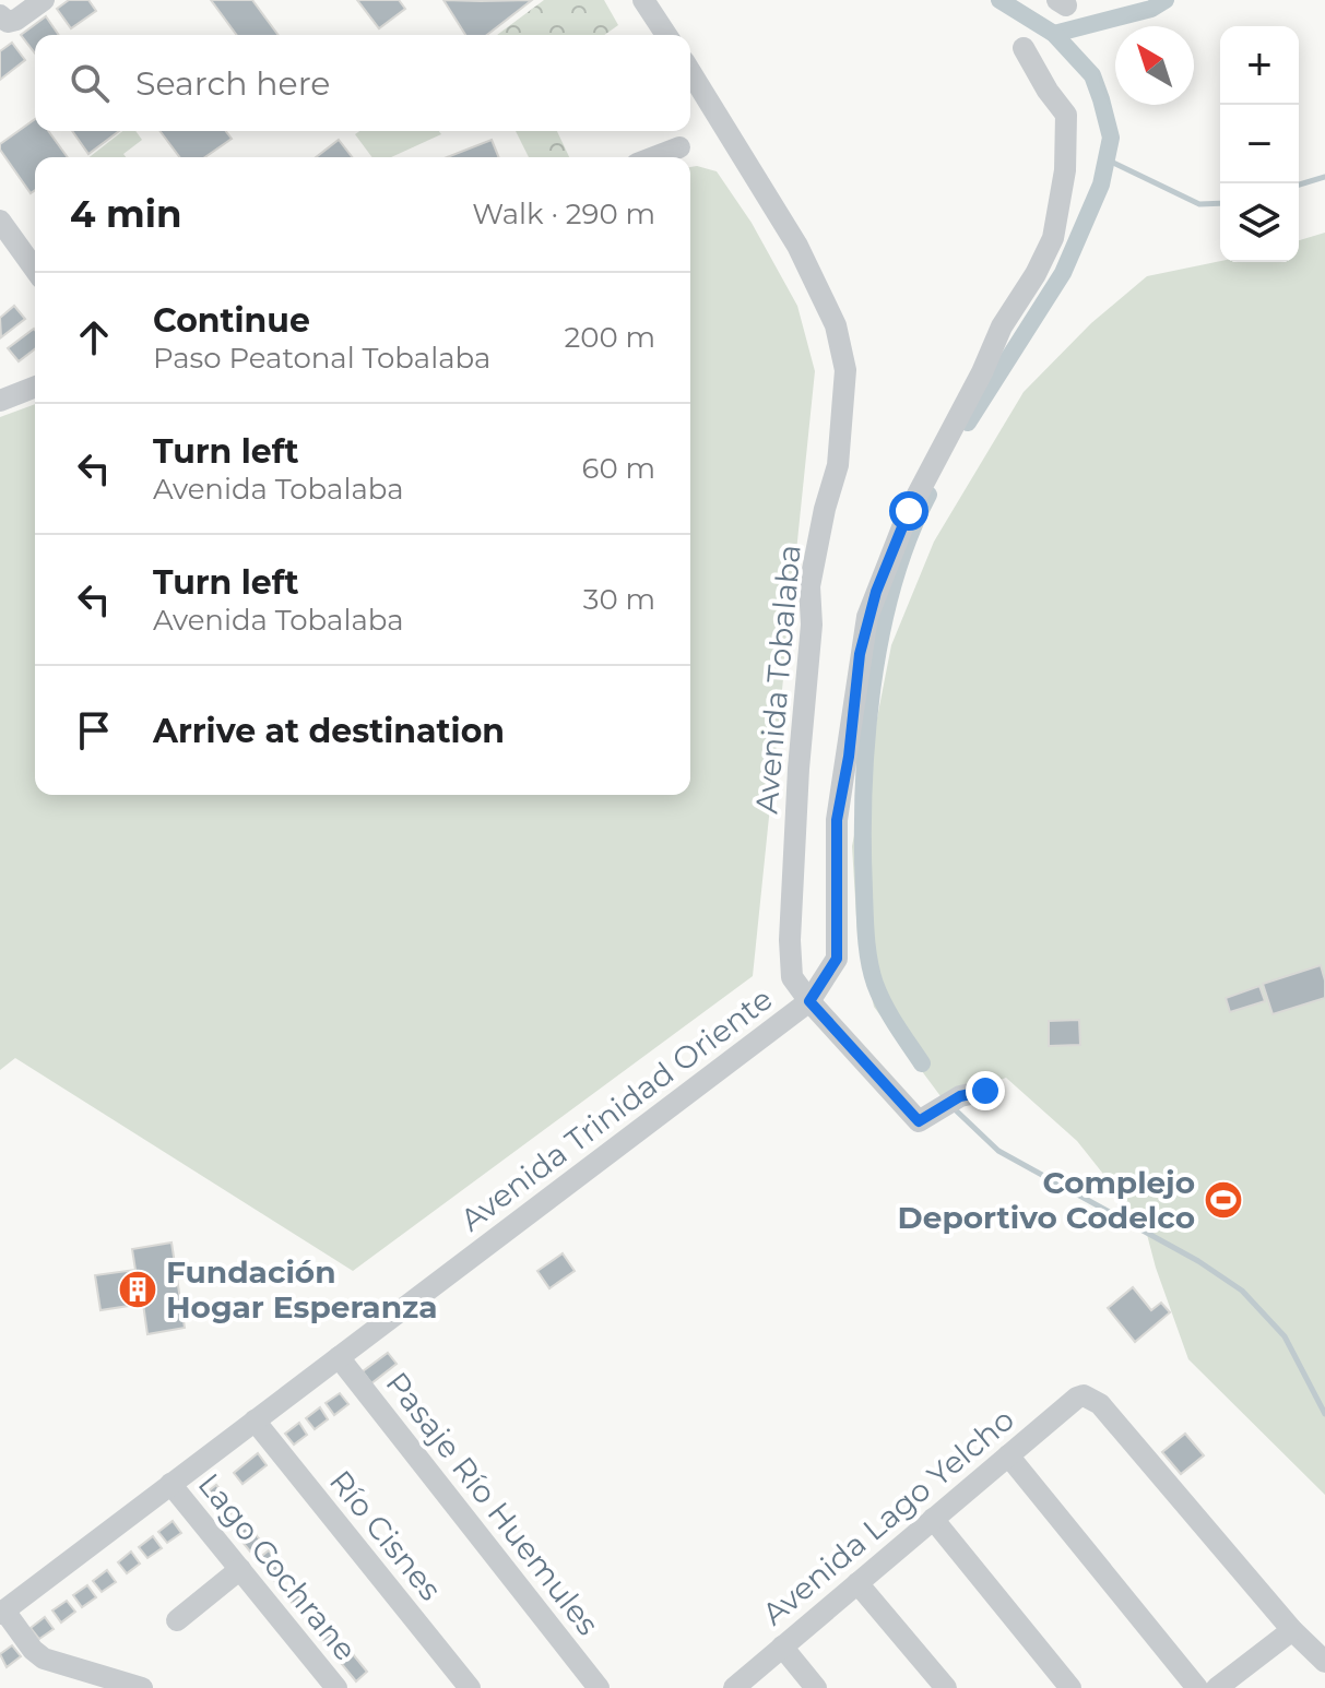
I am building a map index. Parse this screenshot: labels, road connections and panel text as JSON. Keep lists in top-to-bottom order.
{
  "streets": {
    "street": [
      "Avenida Tobalaba",
      "Avenida Trinidad Oriente",
      "Pasaje Río Huemules",
      "Avenida Lago Yelcho",
      "Río Cisnes",
      "Lago Cochrane"
    ]
  },
  "crossings": [
    ["Avenida Tobalaba", "Avenida Trinidad Oriente"],
    ["Avenida Trinidad Oriente", "Pasaje Río Huemules"],
    ["Avenida Trinidad Oriente", "Río Cisnes"],
    ["Avenida Trinidad Oriente", "Lago Cochrane"]
  ],
  "places": {
    "sports": ["Complejo Deportivo Codelco"],
    "building": ["Fundación Hogar Esperanza"]
  },
  "north": "top left",
  "page": {
    "map_buttons": ["+", "−"],
    "search": "Search here",
    "heading": ["4 min", "Walk · 290 m"],
    "list": [
      ["Continue", "Paso Peatonal Tobalaba", "200 m"],
      ["Turn left", "Avenida Tobalaba", "60 m"],
      ["Turn left", "Avenida Tobalaba", "30 m"],
      "Arrive at destination"
    ]
  }
}
